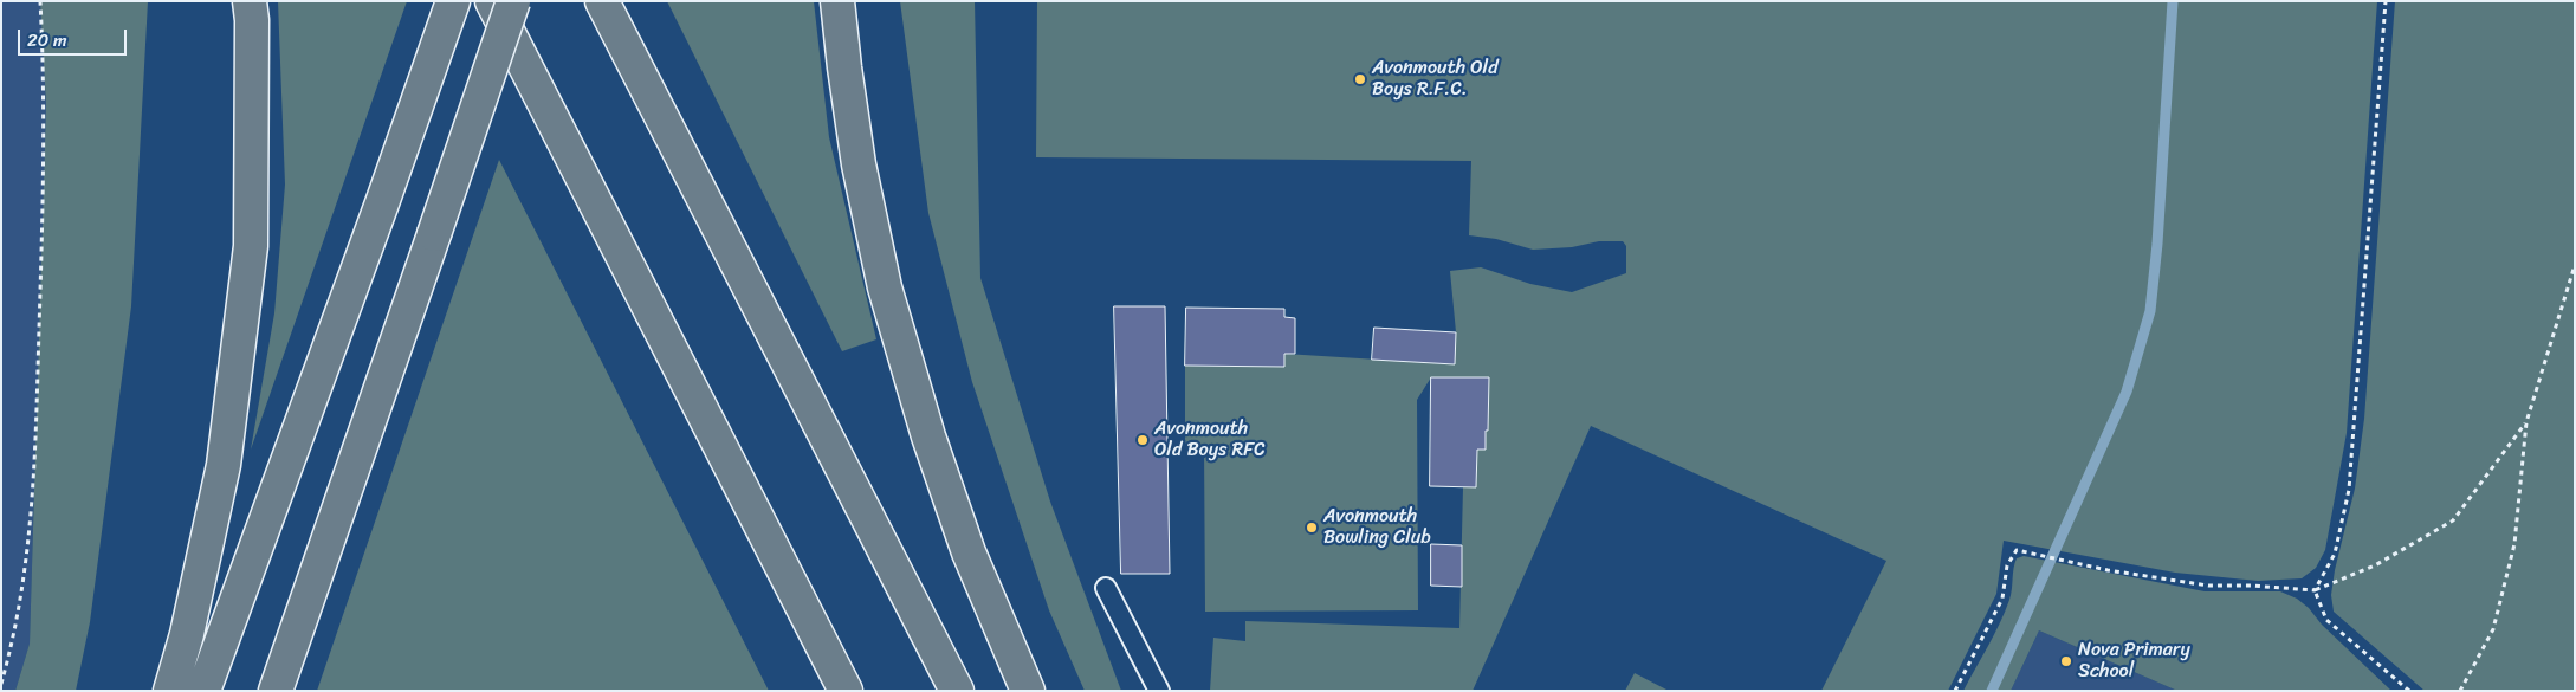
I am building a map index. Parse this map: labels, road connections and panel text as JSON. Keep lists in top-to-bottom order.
{
  "places": [
    "Avonmouth Old Boys R.F.C.",
    "Avonmouth Old Boys RFC",
    "Avonmouth Bowling Club",
    "Nova Primary School"
  ],
  "scale_bar": "20 m"
}
